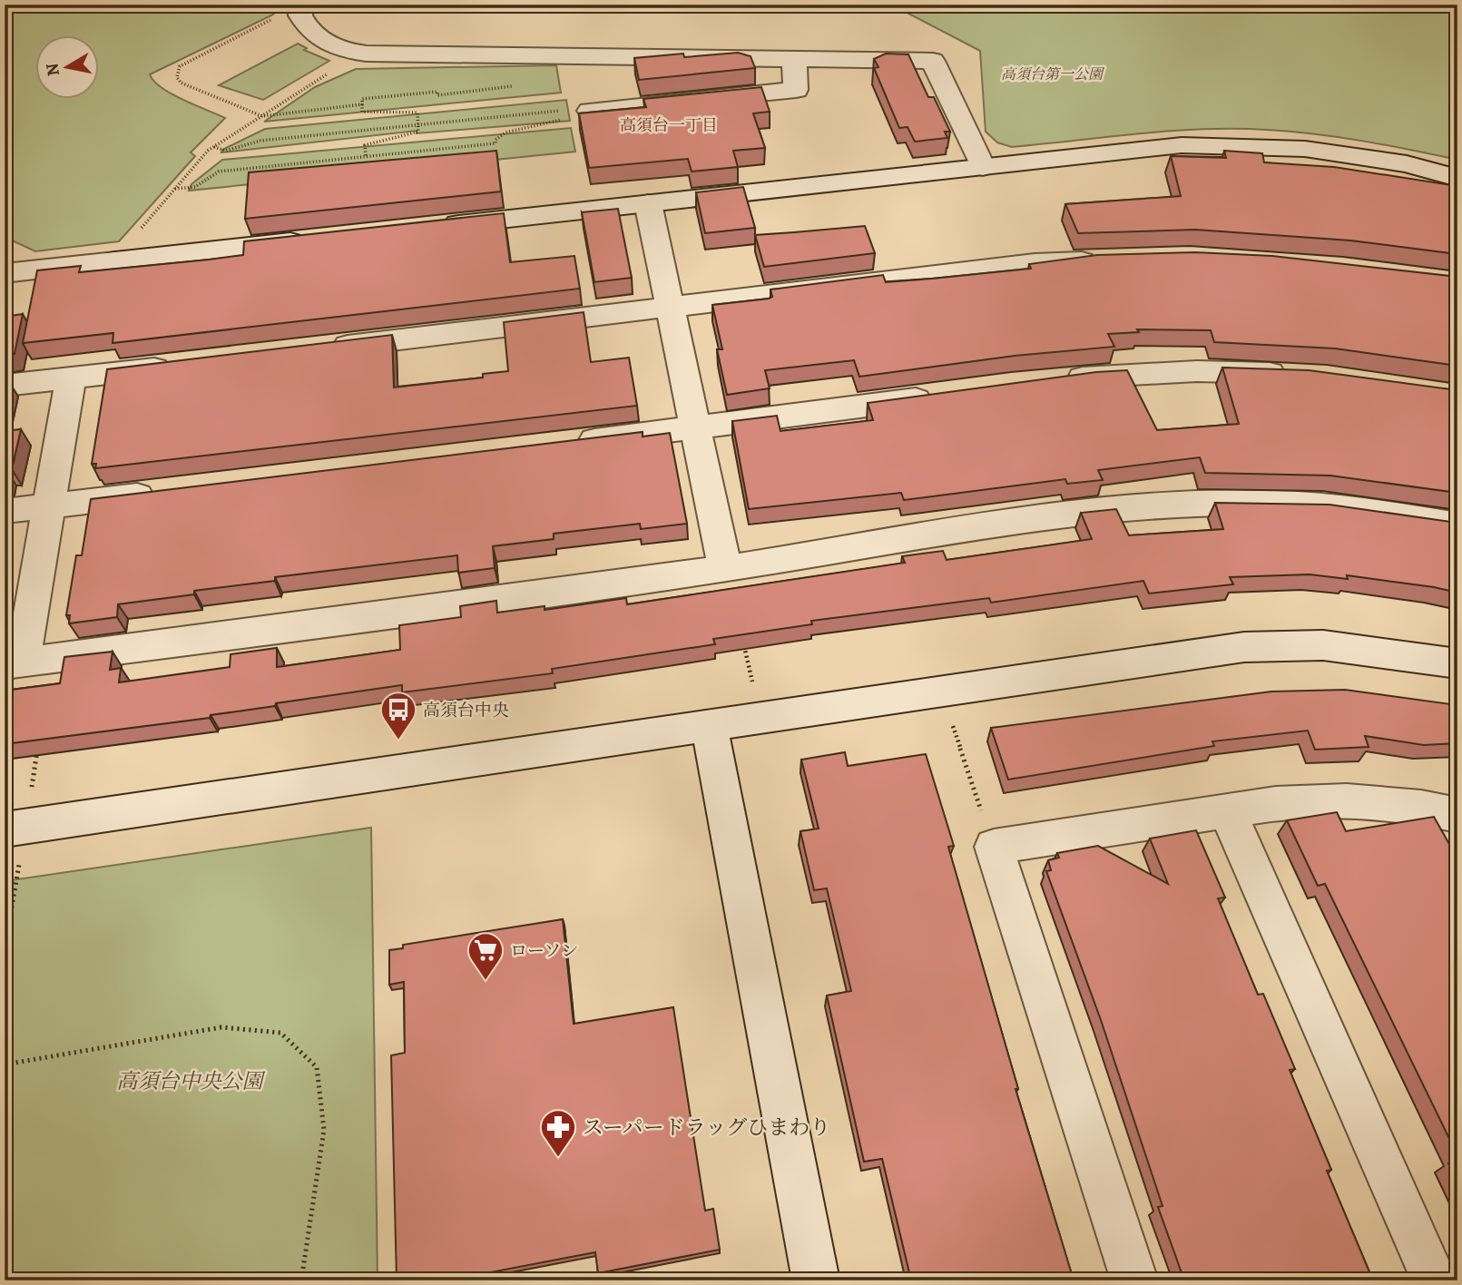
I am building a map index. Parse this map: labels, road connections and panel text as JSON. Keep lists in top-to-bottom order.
{
  "districts": ["高須台一丁目"],
  "parks": ["高須台第一公園", "高須台中央公園"],
  "places": {
    "bus stop": ["高須台中央"],
    "supermarket": ["ローソン"],
    "pharmacy": ["スーパードラッグひまわり"]
  },
  "north": "left"
}
